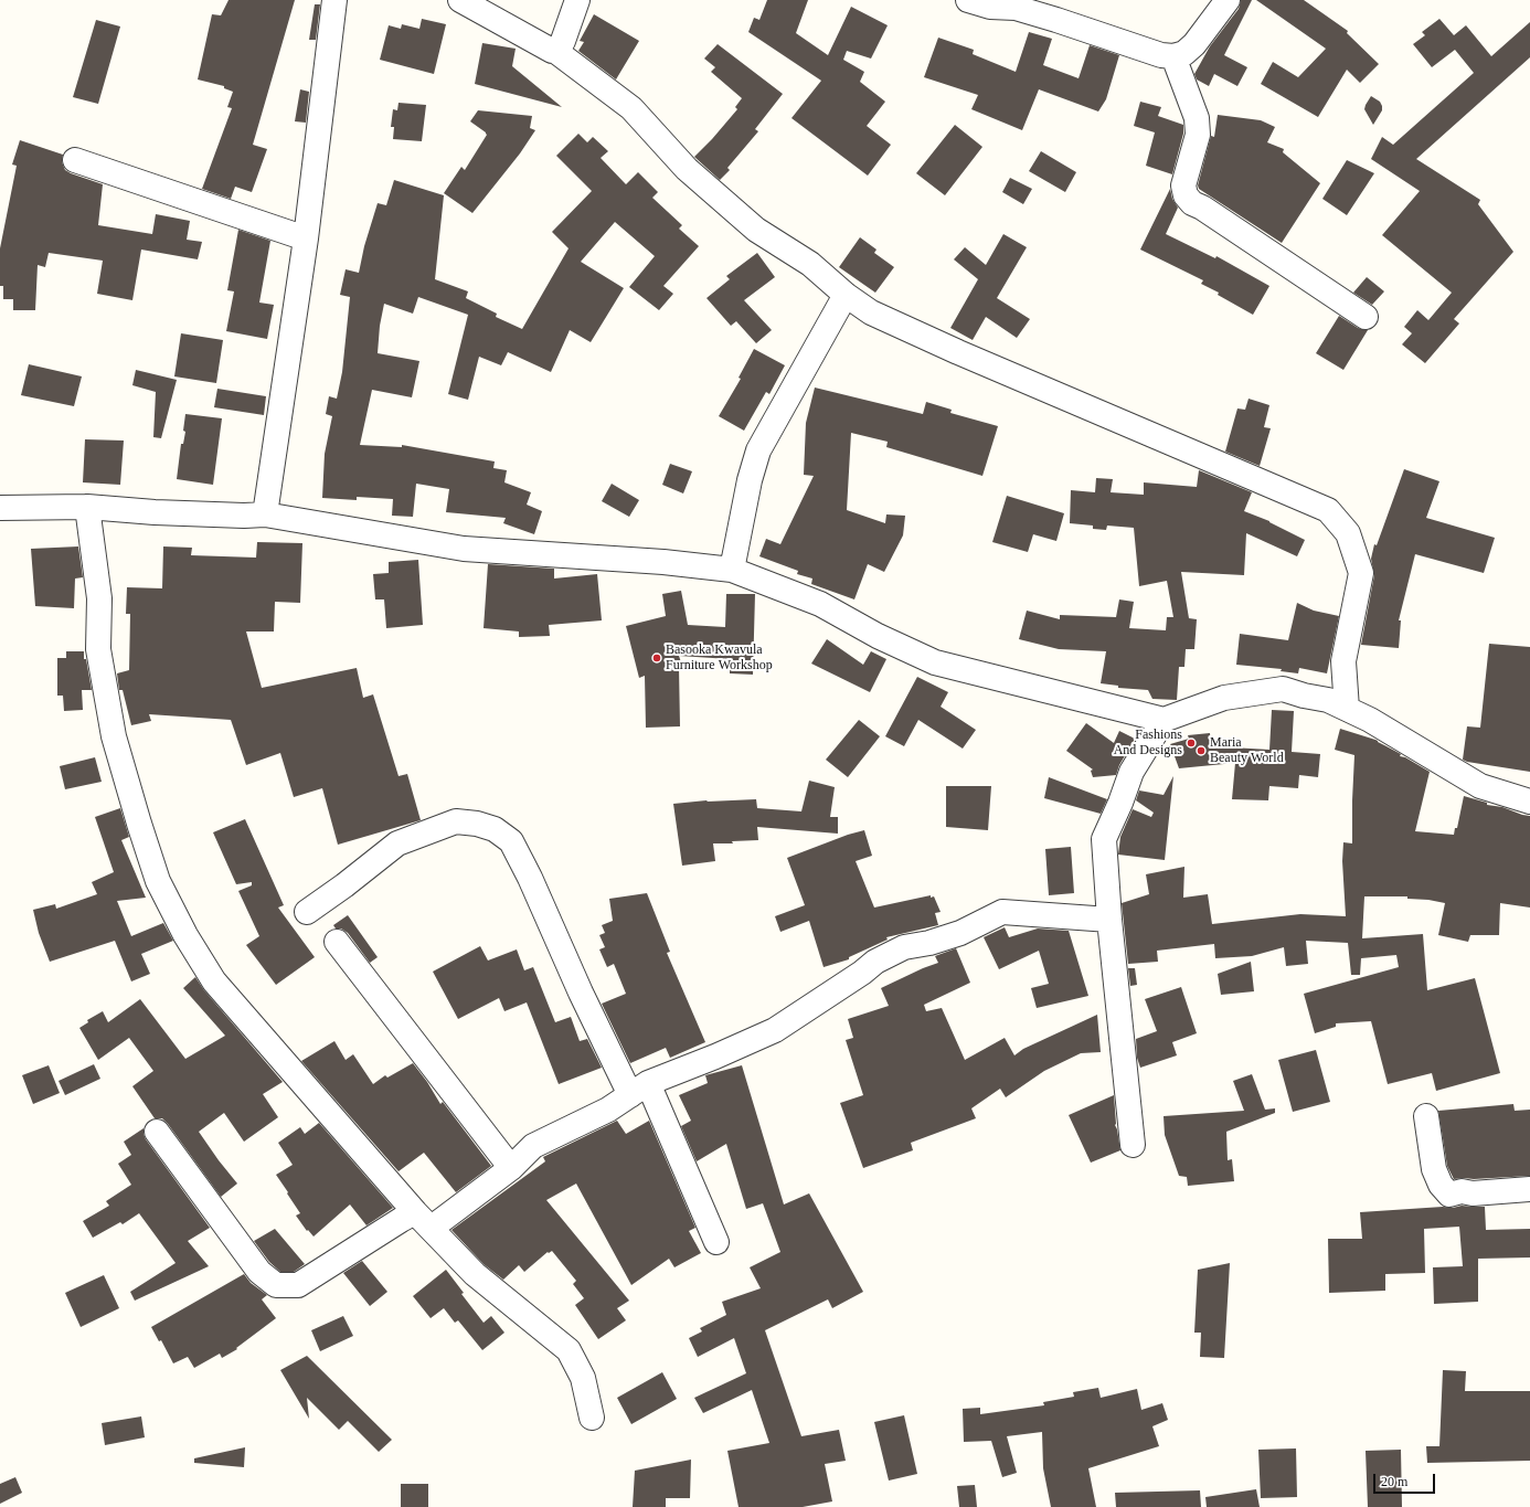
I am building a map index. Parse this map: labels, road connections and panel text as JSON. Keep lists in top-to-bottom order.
{
  "places": ["Basooka Kwavula Furniture Workshop", "Fashions And Designs", "Maria Beauty World"],
  "scale_bar": "20 m"
}
